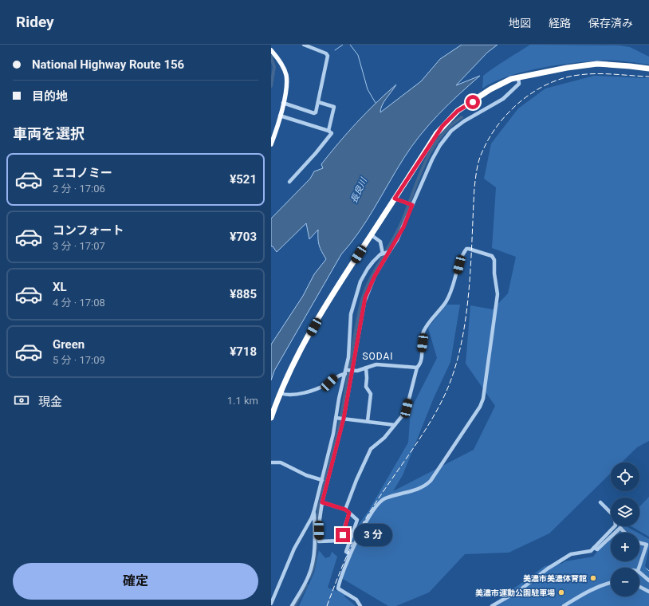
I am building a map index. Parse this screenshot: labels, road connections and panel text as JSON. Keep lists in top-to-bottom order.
{
  "districts": ["SODAI"],
  "water": ["長良川"],
  "places": ["美濃市美濃体育館", "美濃市運動公園駐車場"],
  "page": {
    "header": "Ridey",
    "nav": ["地図", "経路", "保存済み"],
    "banner": ["National Highway Route 156", "目的地"],
    "heading": "車両を選択",
    "list": [
      {
        "name": "エコノミー",
        "note": "2 分 · 17:06",
        "value": "¥521"
      },
      {
        "name": "コンフォート",
        "note": "3 分 · 17:07",
        "value": "¥703"
      },
      {
        "name": "XL",
        "note": "4 分 · 17:08",
        "value": "¥885"
      },
      {
        "name": "Green",
        "note": "5 分 · 17:09",
        "value": "¥718"
      }
    ],
    "pay": ["現金", "1.1 km"],
    "map_buttons": ["+", "−"],
    "bubble": "3 分",
    "buttons": "確定"
  }
}
